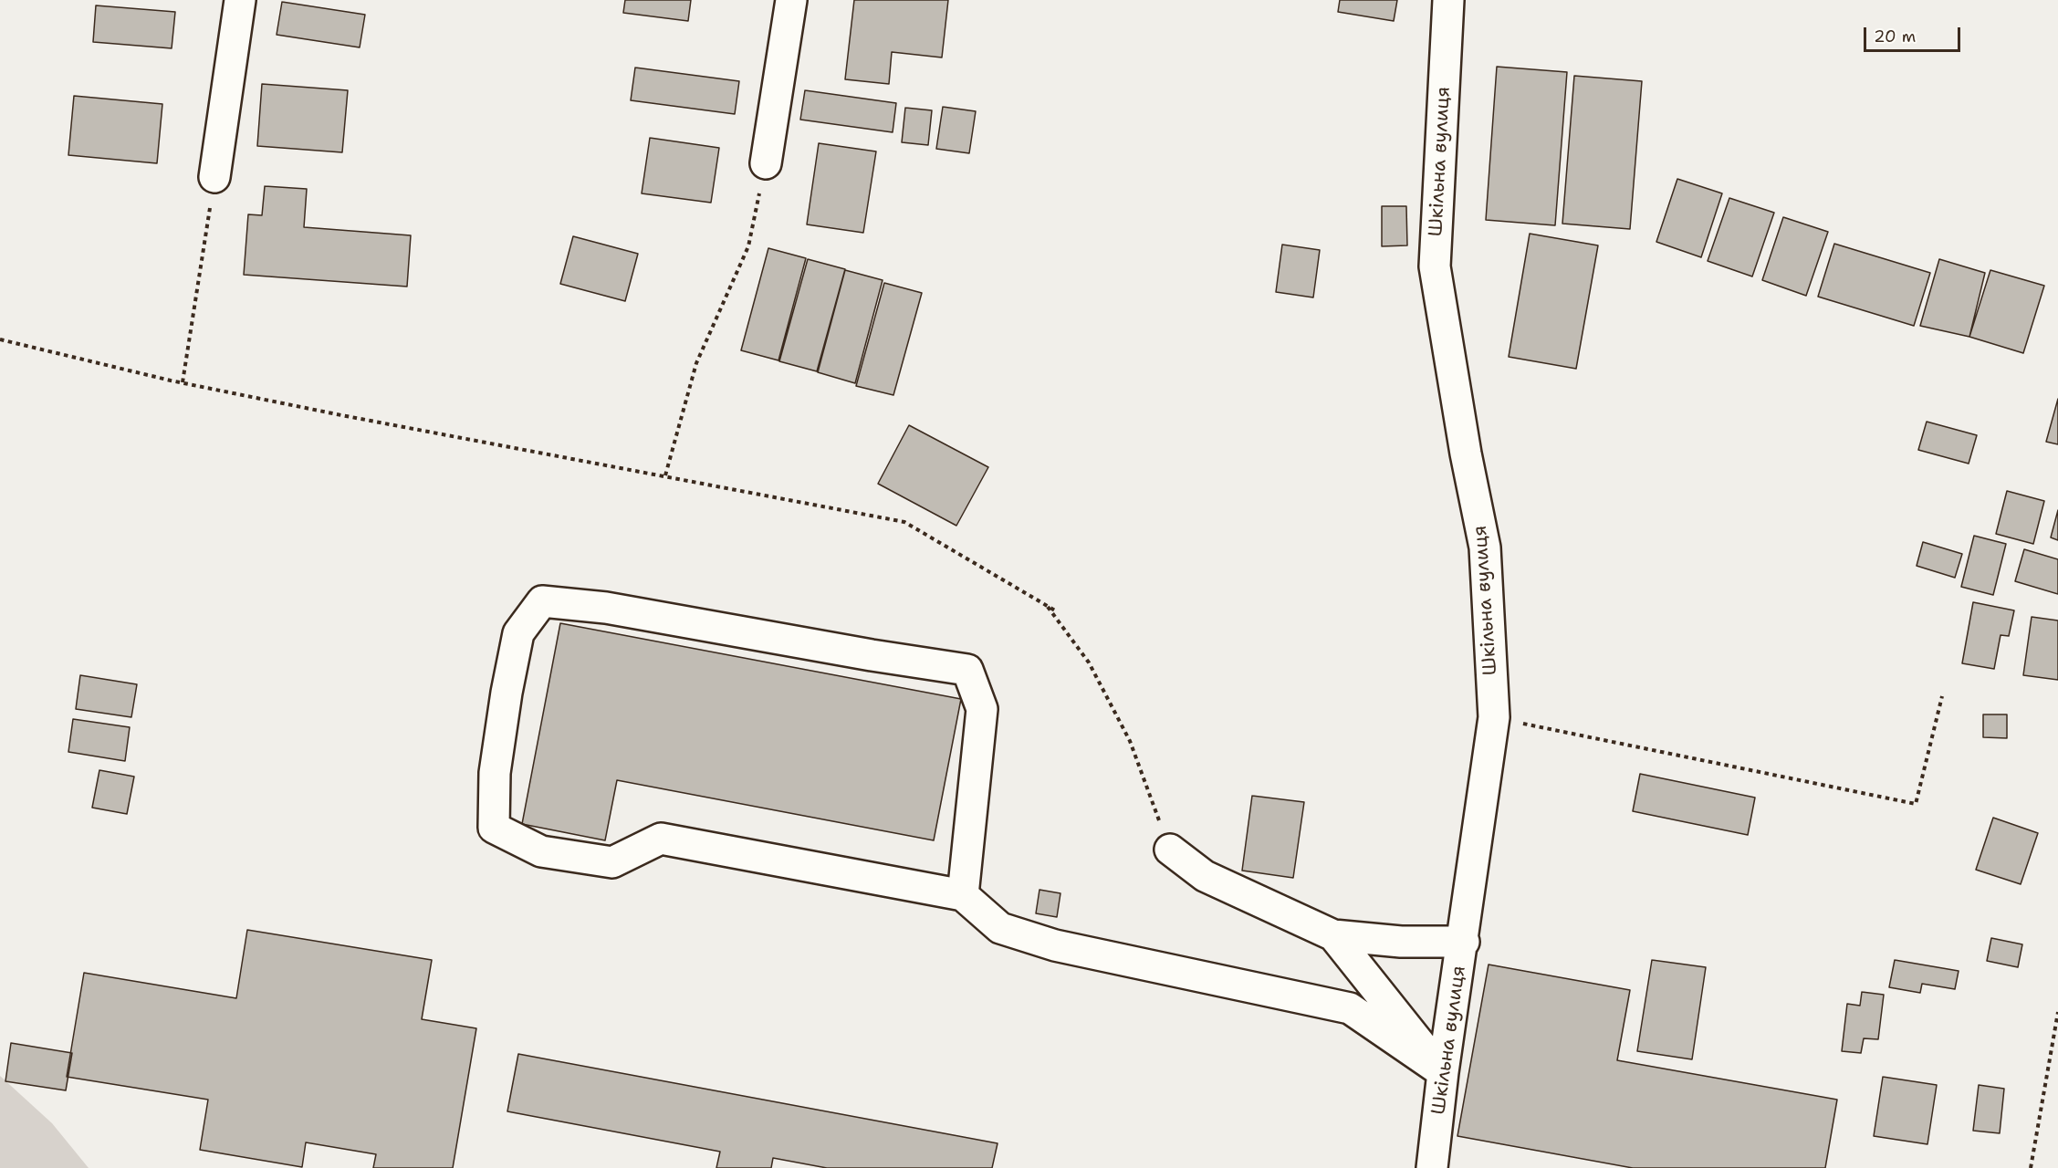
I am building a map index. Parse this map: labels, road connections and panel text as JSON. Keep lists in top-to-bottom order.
{
  "streets": {
    "street": ["Шкільна вулиця"]
  },
  "scale_bar": "20 m"
}
